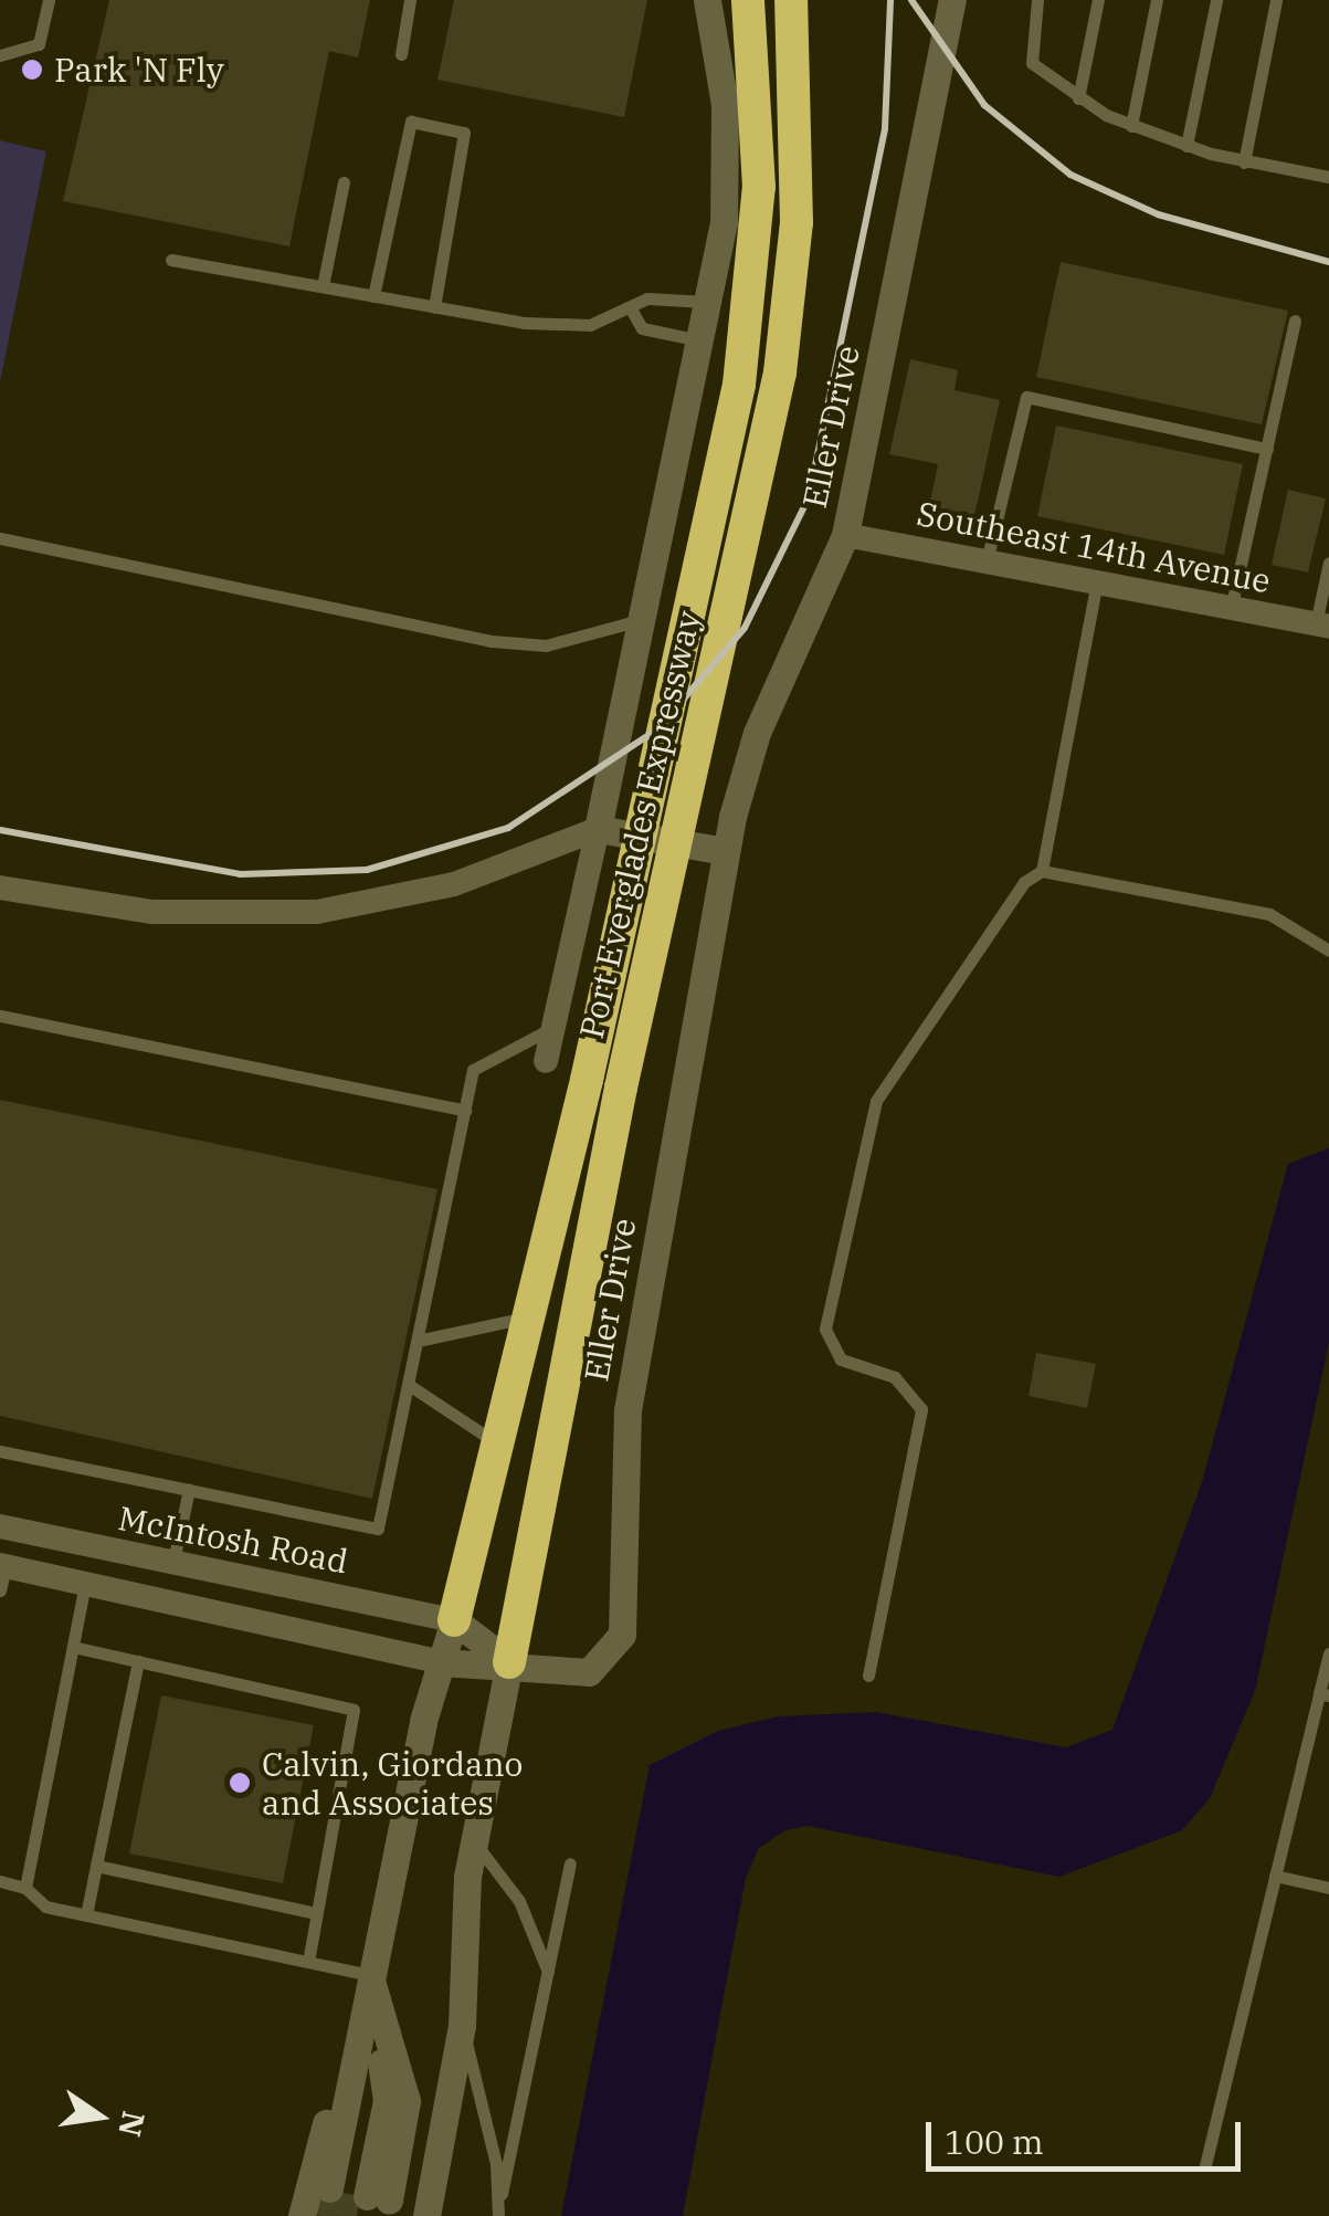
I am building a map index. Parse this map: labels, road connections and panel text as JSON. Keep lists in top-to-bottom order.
{
  "streets": {
    "highway": ["Port Everglades Expressway"],
    "street": ["Eller Drive", "Southeast 14th Avenue", "McIntosh Road"]
  },
  "crossings": [
    ["Eller Drive", "Southeast 14th Avenue"],
    ["Eller Drive", "Port Everglades Expressway"],
    ["Port Everglades Expressway", "McIntosh Road"]
  ],
  "places": ["Park 'N Fly", "Calvin, Giordano and Associates"],
  "scale_bar": "100 m",
  "north": "right"
}
